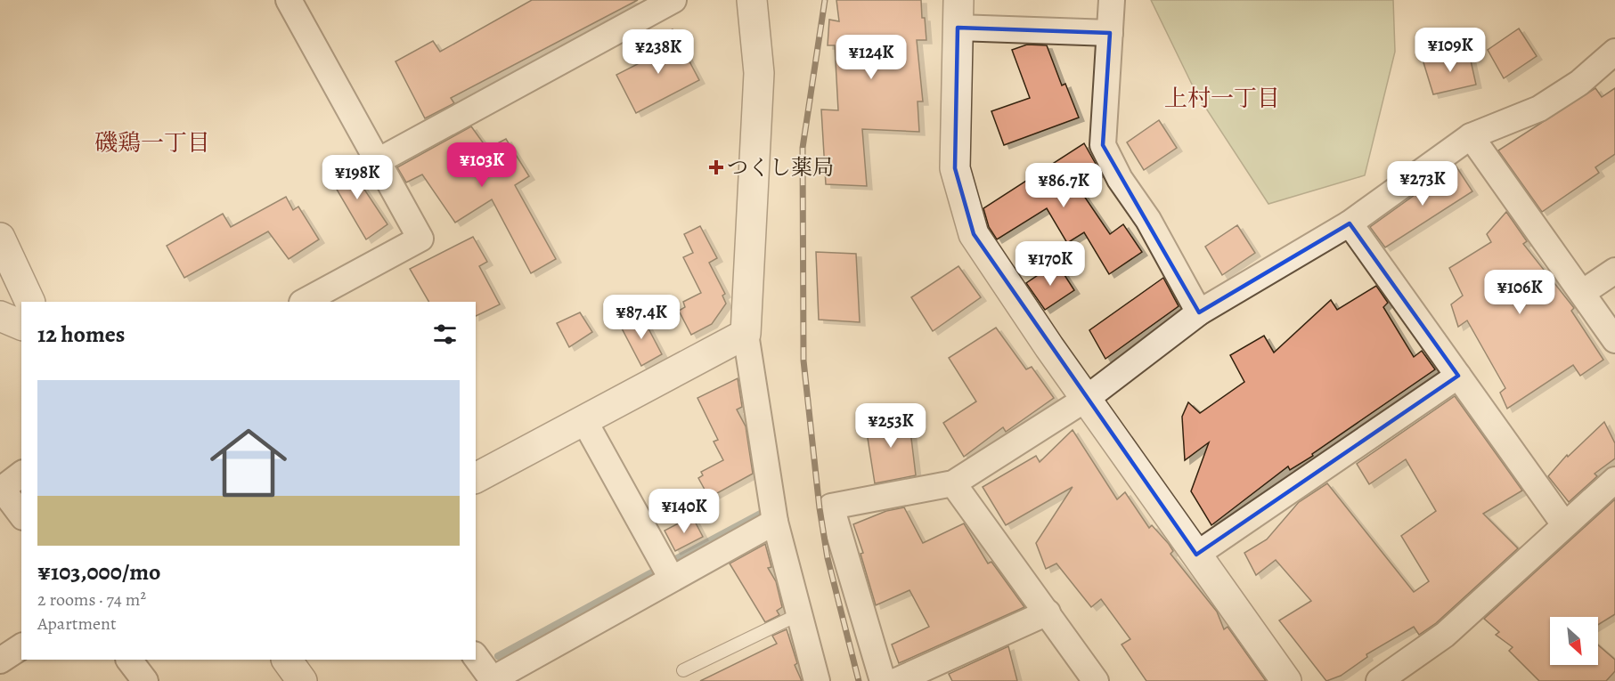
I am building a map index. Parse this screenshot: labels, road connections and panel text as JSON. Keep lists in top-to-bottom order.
{
  "districts": ["上村一丁目", "磯鶏一丁目"],
  "places": {
    "health": ["つくし薬局"]
  },
  "north": "bottom right",
  "page": {
    "price": [
      "¥109K",
      "¥238K",
      "¥124K",
      "¥103K",
      "¥198K",
      "¥273K",
      "¥86.7K",
      "¥170K",
      "¥106K",
      "¥87.4K",
      "¥253K",
      "¥140K"
    ],
    "heading": "12 homes",
    "list": [
      {
        "name": "¥103,000/mo",
        "note": "2 rooms · 74 m² · Apartment"
      }
    ]
  }
}
